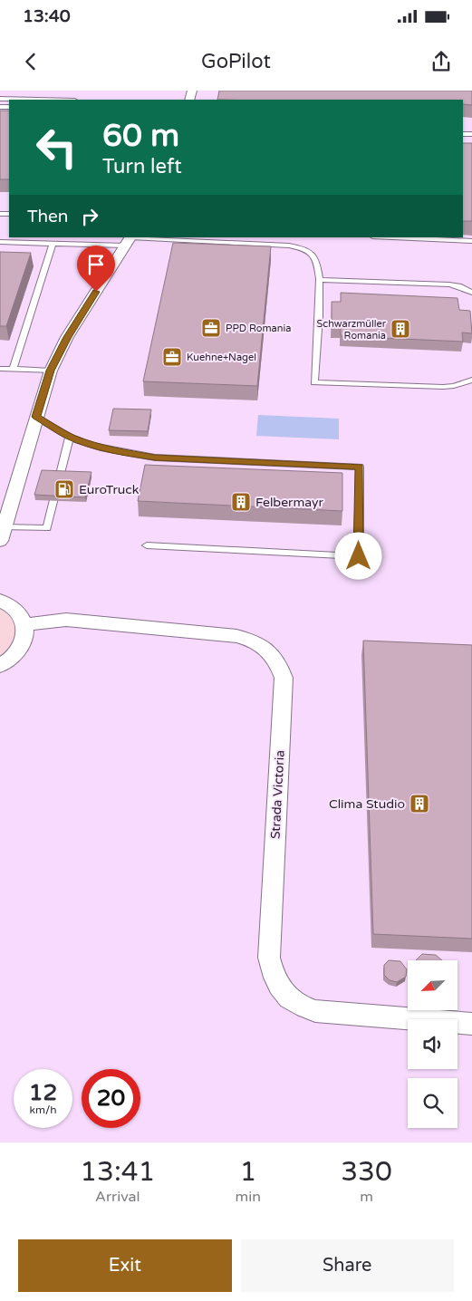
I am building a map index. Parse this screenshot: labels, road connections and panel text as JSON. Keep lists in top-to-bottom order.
{
  "streets": {
    "street": ["Strada Victoria"]
  },
  "places": {
    "office": ["PPD Romania", "Kuehne+Nagel"],
    "building": ["Schwarzmüller Romania", "Felbermayr", "Clima Studio"],
    "fuel station": ["EuroTruck"]
  },
  "north": "bottom left",
  "page": {
    "status": "13:40",
    "header": "GoPilot",
    "turn": ["60 m", "Turn left"],
    "then": "Then",
    "speed": "12 km/h",
    "limit": "20",
    "eta": [
      "13:41",
      "Arrival",
      "1",
      "min",
      "330",
      "m"
    ],
    "buttons": ["Exit", "Share"]
  }
}
